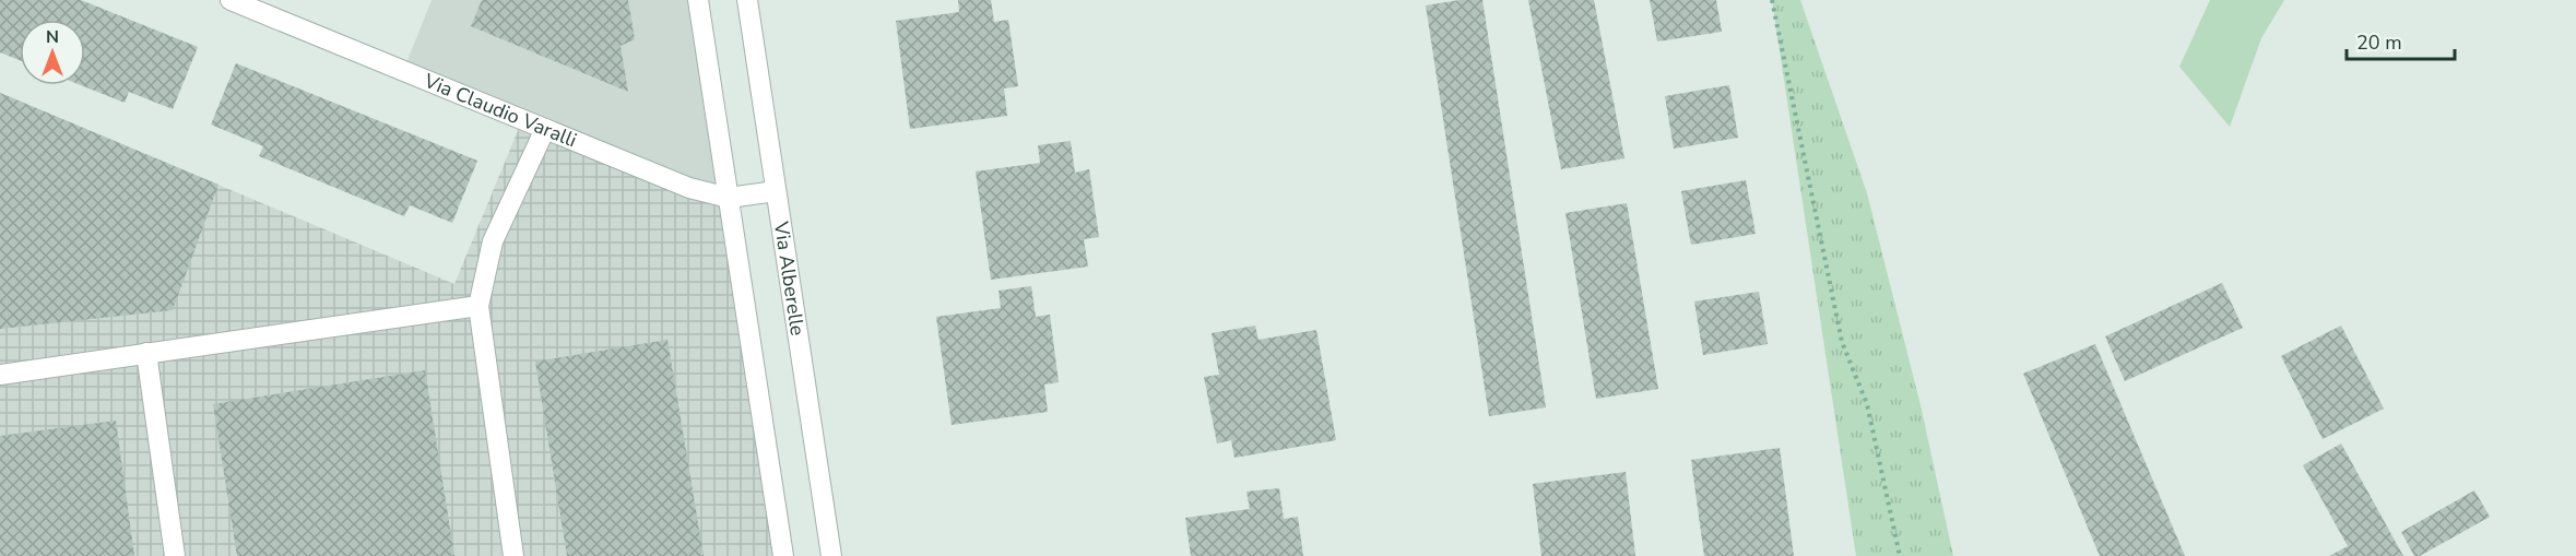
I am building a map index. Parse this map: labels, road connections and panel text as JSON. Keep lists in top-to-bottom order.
{
  "streets": {
    "street": ["Via Claudio Varalli", "Via Alberelle"]
  },
  "crossings": [
    ["Via Claudio Varalli", "Via Alberelle"]
  ],
  "scale_bar": "20 m",
  "north": "top"
}
